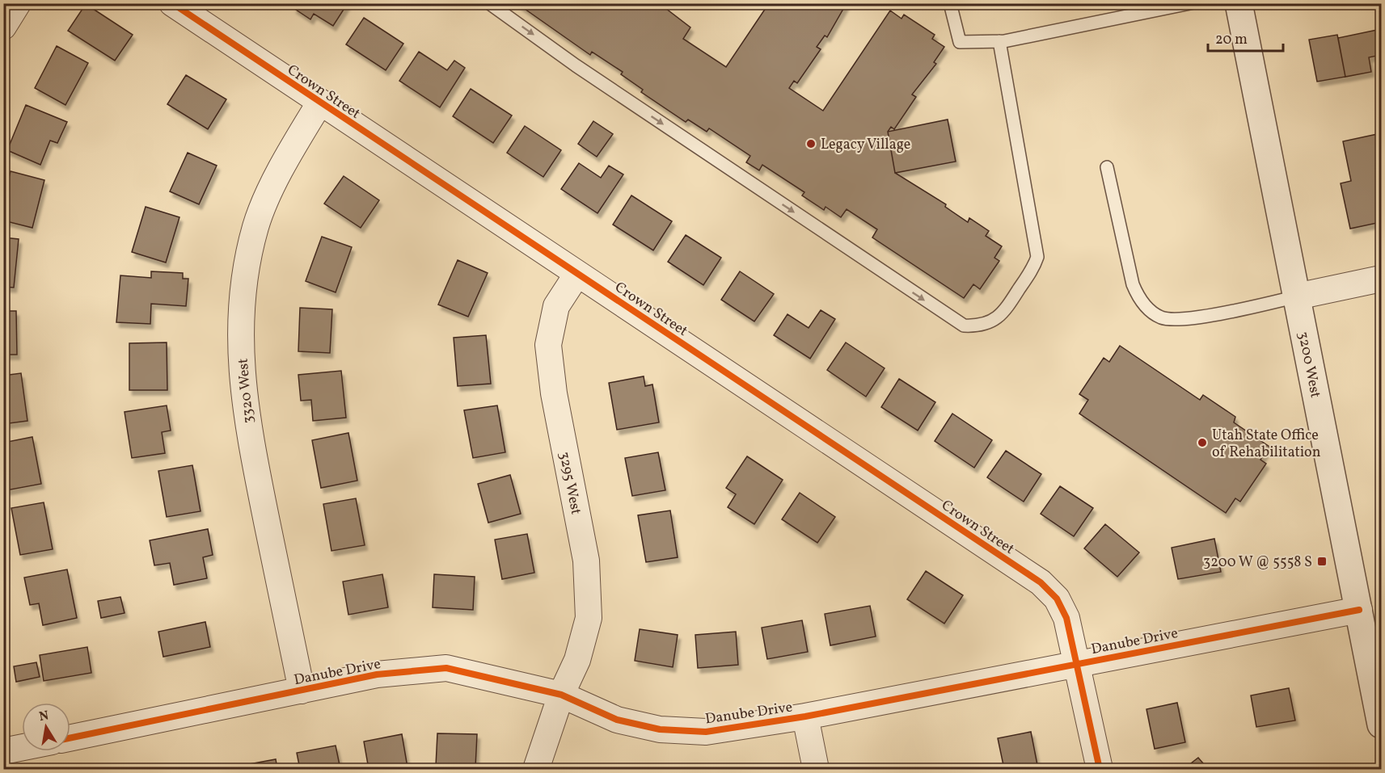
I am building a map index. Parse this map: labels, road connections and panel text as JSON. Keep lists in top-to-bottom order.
{
  "streets": {
    "street": [
      "Crown Street",
      "3200 West",
      "3320 West",
      "3295 West",
      "Danube Drive"
    ]
  },
  "crossings": [
    ["Crown Street", "3320 West"],
    ["Crown Street", "3295 West"],
    ["Crown Street", "Danube Drive"],
    ["3200 West", "Danube Drive"],
    ["3320 West", "Danube Drive"],
    ["3295 West", "Danube Drive"]
  ],
  "places": {
    "other": ["Legacy Village", "Utah State Office of Rehabilitation"],
    "transit": ["3200 W @ 5558 S"]
  },
  "scale_bar": "20 m",
  "north": "top"
}
